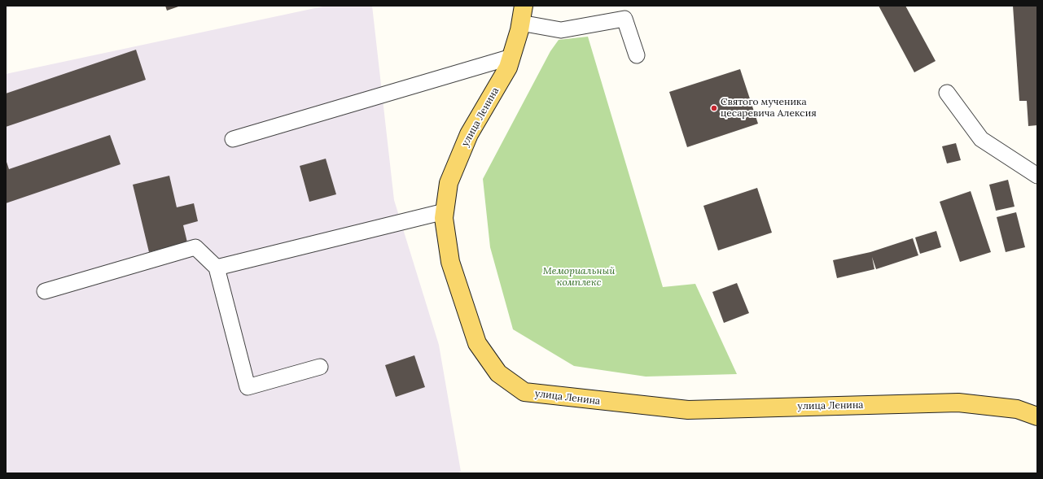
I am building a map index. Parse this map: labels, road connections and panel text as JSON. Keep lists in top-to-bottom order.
{
  "streets": {
    "main road": ["улица Ленина"]
  },
  "parks": ["Мемориальный комплекс"],
  "places": ["Святого мученика цесаревича Алексия"]
}
